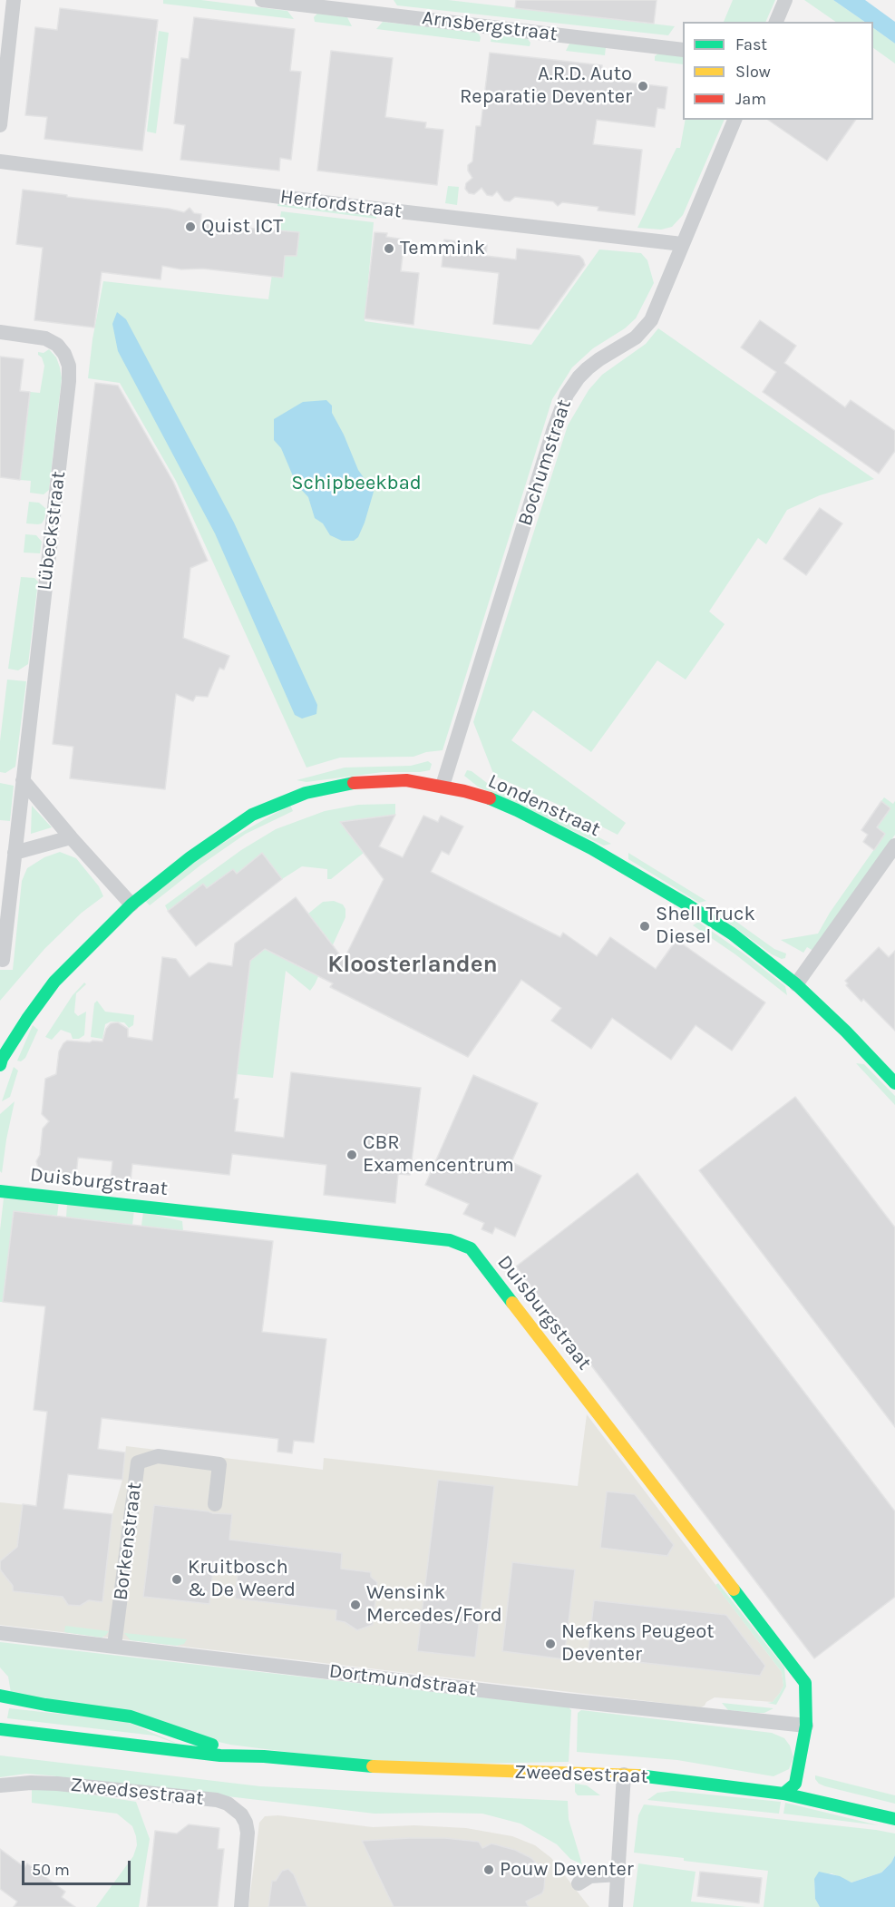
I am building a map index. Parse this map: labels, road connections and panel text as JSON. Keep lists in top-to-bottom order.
{
  "streets": {
    "street": [
      "Arnsbergstraat",
      "Herfordstraat",
      "Bochumstraat",
      "Lübeckstraat",
      "Londenstraat",
      "Duisburgstraat",
      "Borkenstraat",
      "Dortmundstraat",
      "Zweedsestraat"
    ]
  },
  "crossings": [
    ["Herfordstraat", "Bochumstraat"],
    ["Bochumstraat", "Londenstraat"],
    ["Duisburgstraat", "Dortmundstraat"],
    ["Duisburgstraat", "Zweedsestraat"],
    ["Borkenstraat", "Dortmundstraat"]
  ],
  "districts": ["Kloosterlanden"],
  "parks": ["Schipbeekbad"],
  "places": [
    "A.R.D. Auto Reparatie Deventer",
    "Quist ICT",
    "Temmink",
    "Shell Truck Diesel",
    "CBR Examencentrum",
    "Kruitbosch & De Weerd",
    "Wensink Mercedes/Ford",
    "Nefkens Peugeot Deventer",
    "Pouw Deventer"
  ],
  "legend": ["Fast", "Slow", "Jam"],
  "scale_bar": "50 m"
}
